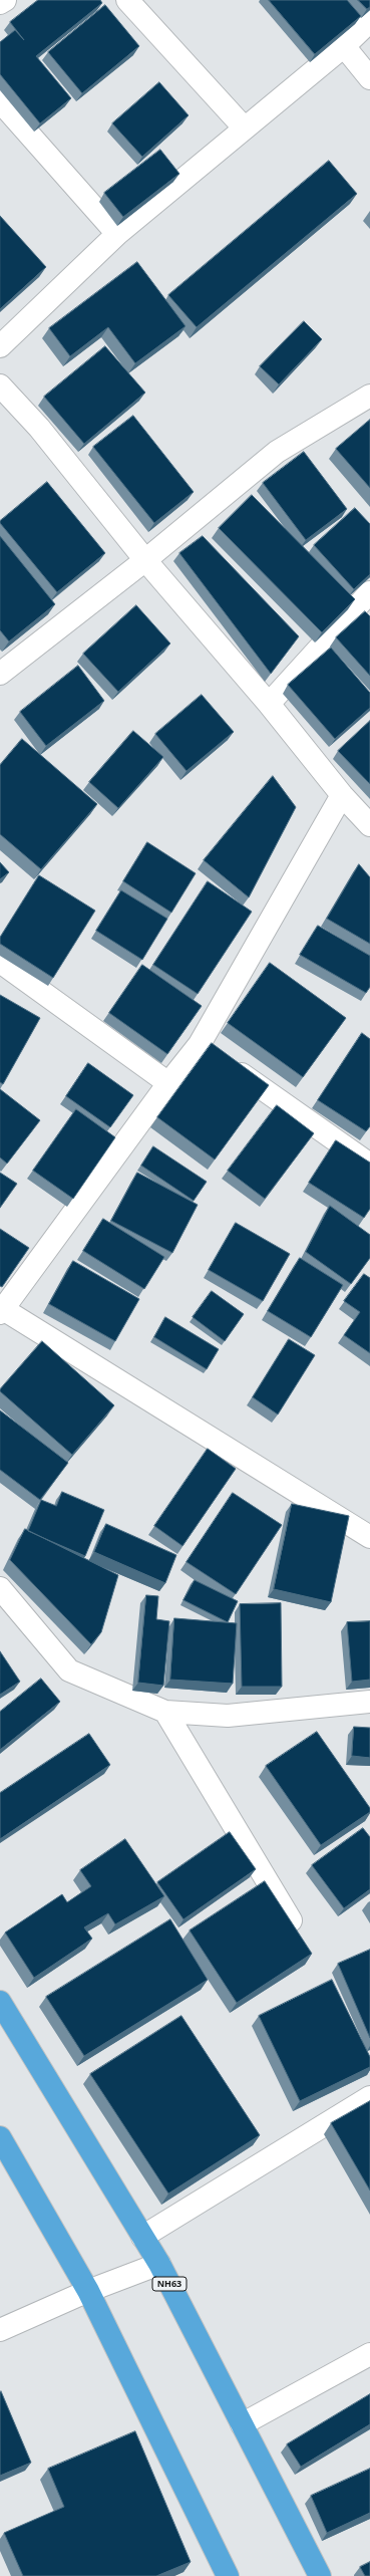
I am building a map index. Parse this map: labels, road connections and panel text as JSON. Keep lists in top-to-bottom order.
{
  "streets": {
    "highway": ["NH63"]
  }
}
